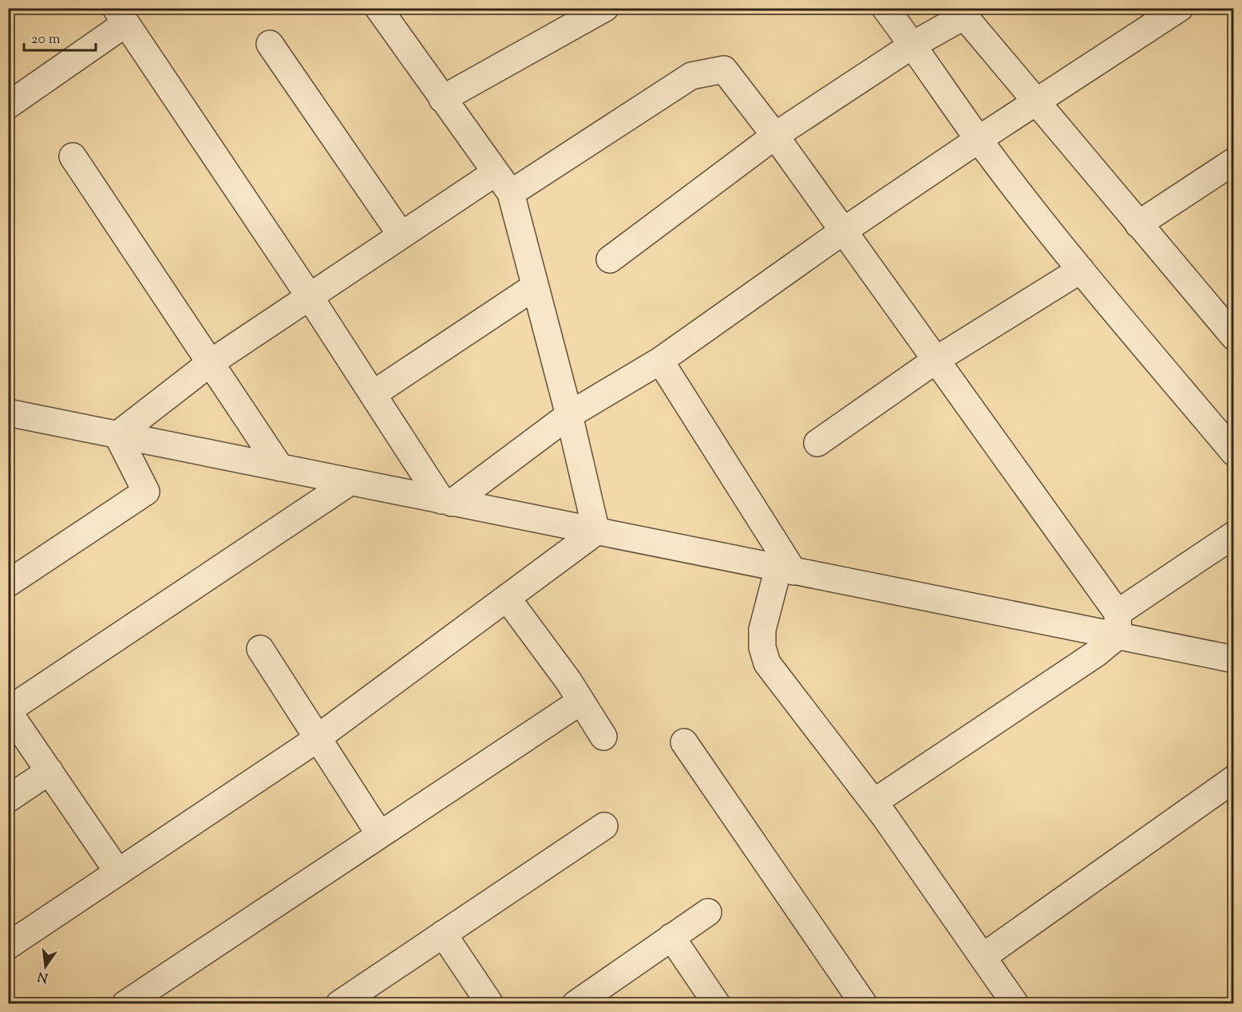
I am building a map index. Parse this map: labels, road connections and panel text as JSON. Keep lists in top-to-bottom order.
{
  "scale_bar": "20 m",
  "north": "bottom"
}
